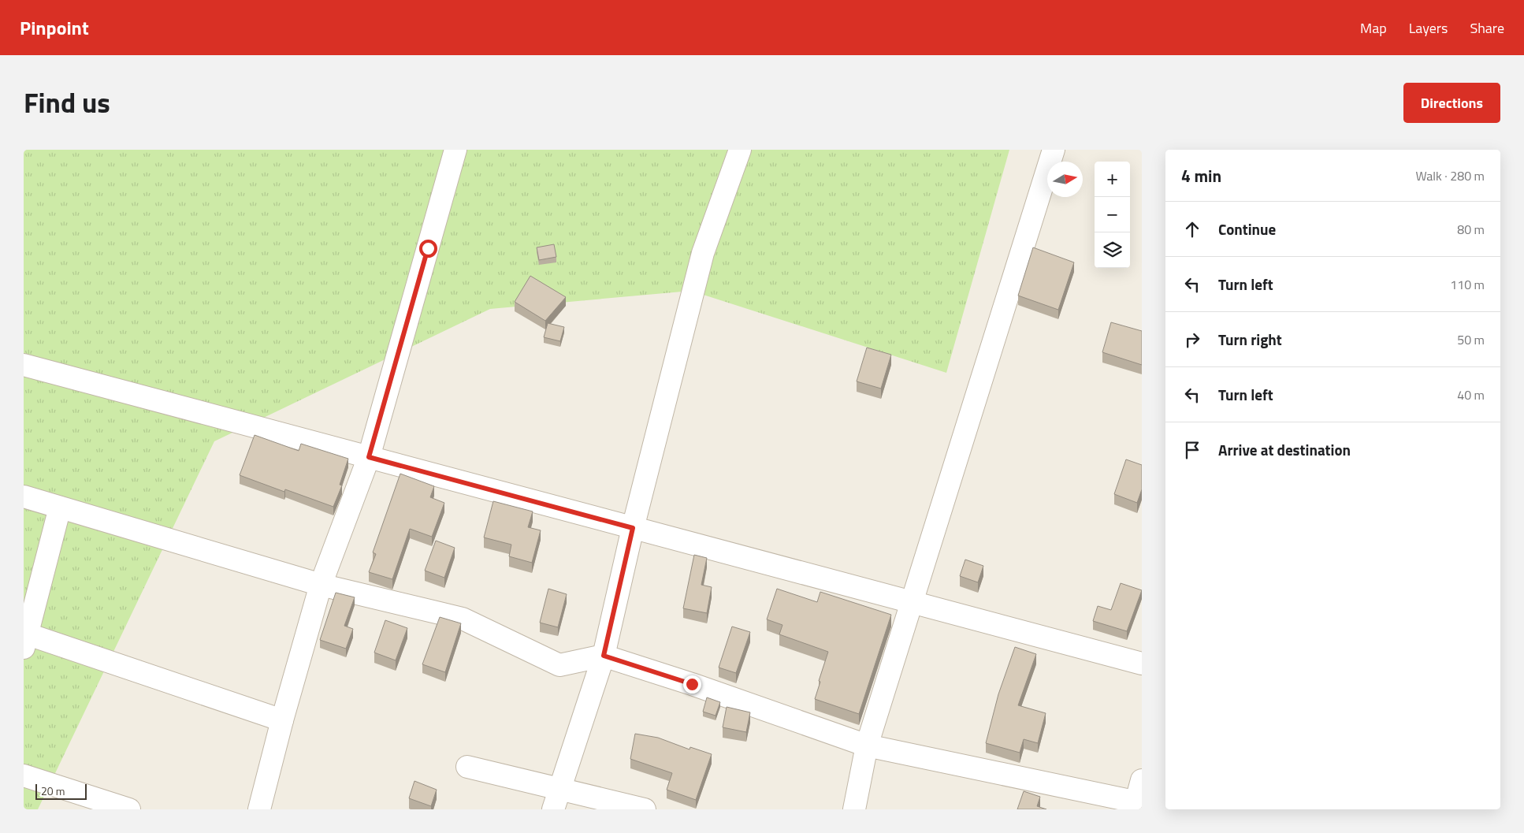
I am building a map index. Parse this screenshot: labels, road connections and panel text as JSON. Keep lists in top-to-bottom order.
{
  "scale_bar": "20 m",
  "north": "right",
  "page": {
    "header": "Pinpoint",
    "nav": ["Map", "Layers", "Share"],
    "title": "Find us",
    "buttons": "Directions",
    "heading": ["4 min", "Walk · 280 m"],
    "map_buttons": ["+", "−"],
    "list": [
      ["Continue", "80 m"],
      ["Turn left", "110 m"],
      ["Turn right", "50 m"],
      ["Turn left", "40 m"],
      "Arrive at destination"
    ],
    "scale": "20 m"
  }
}
